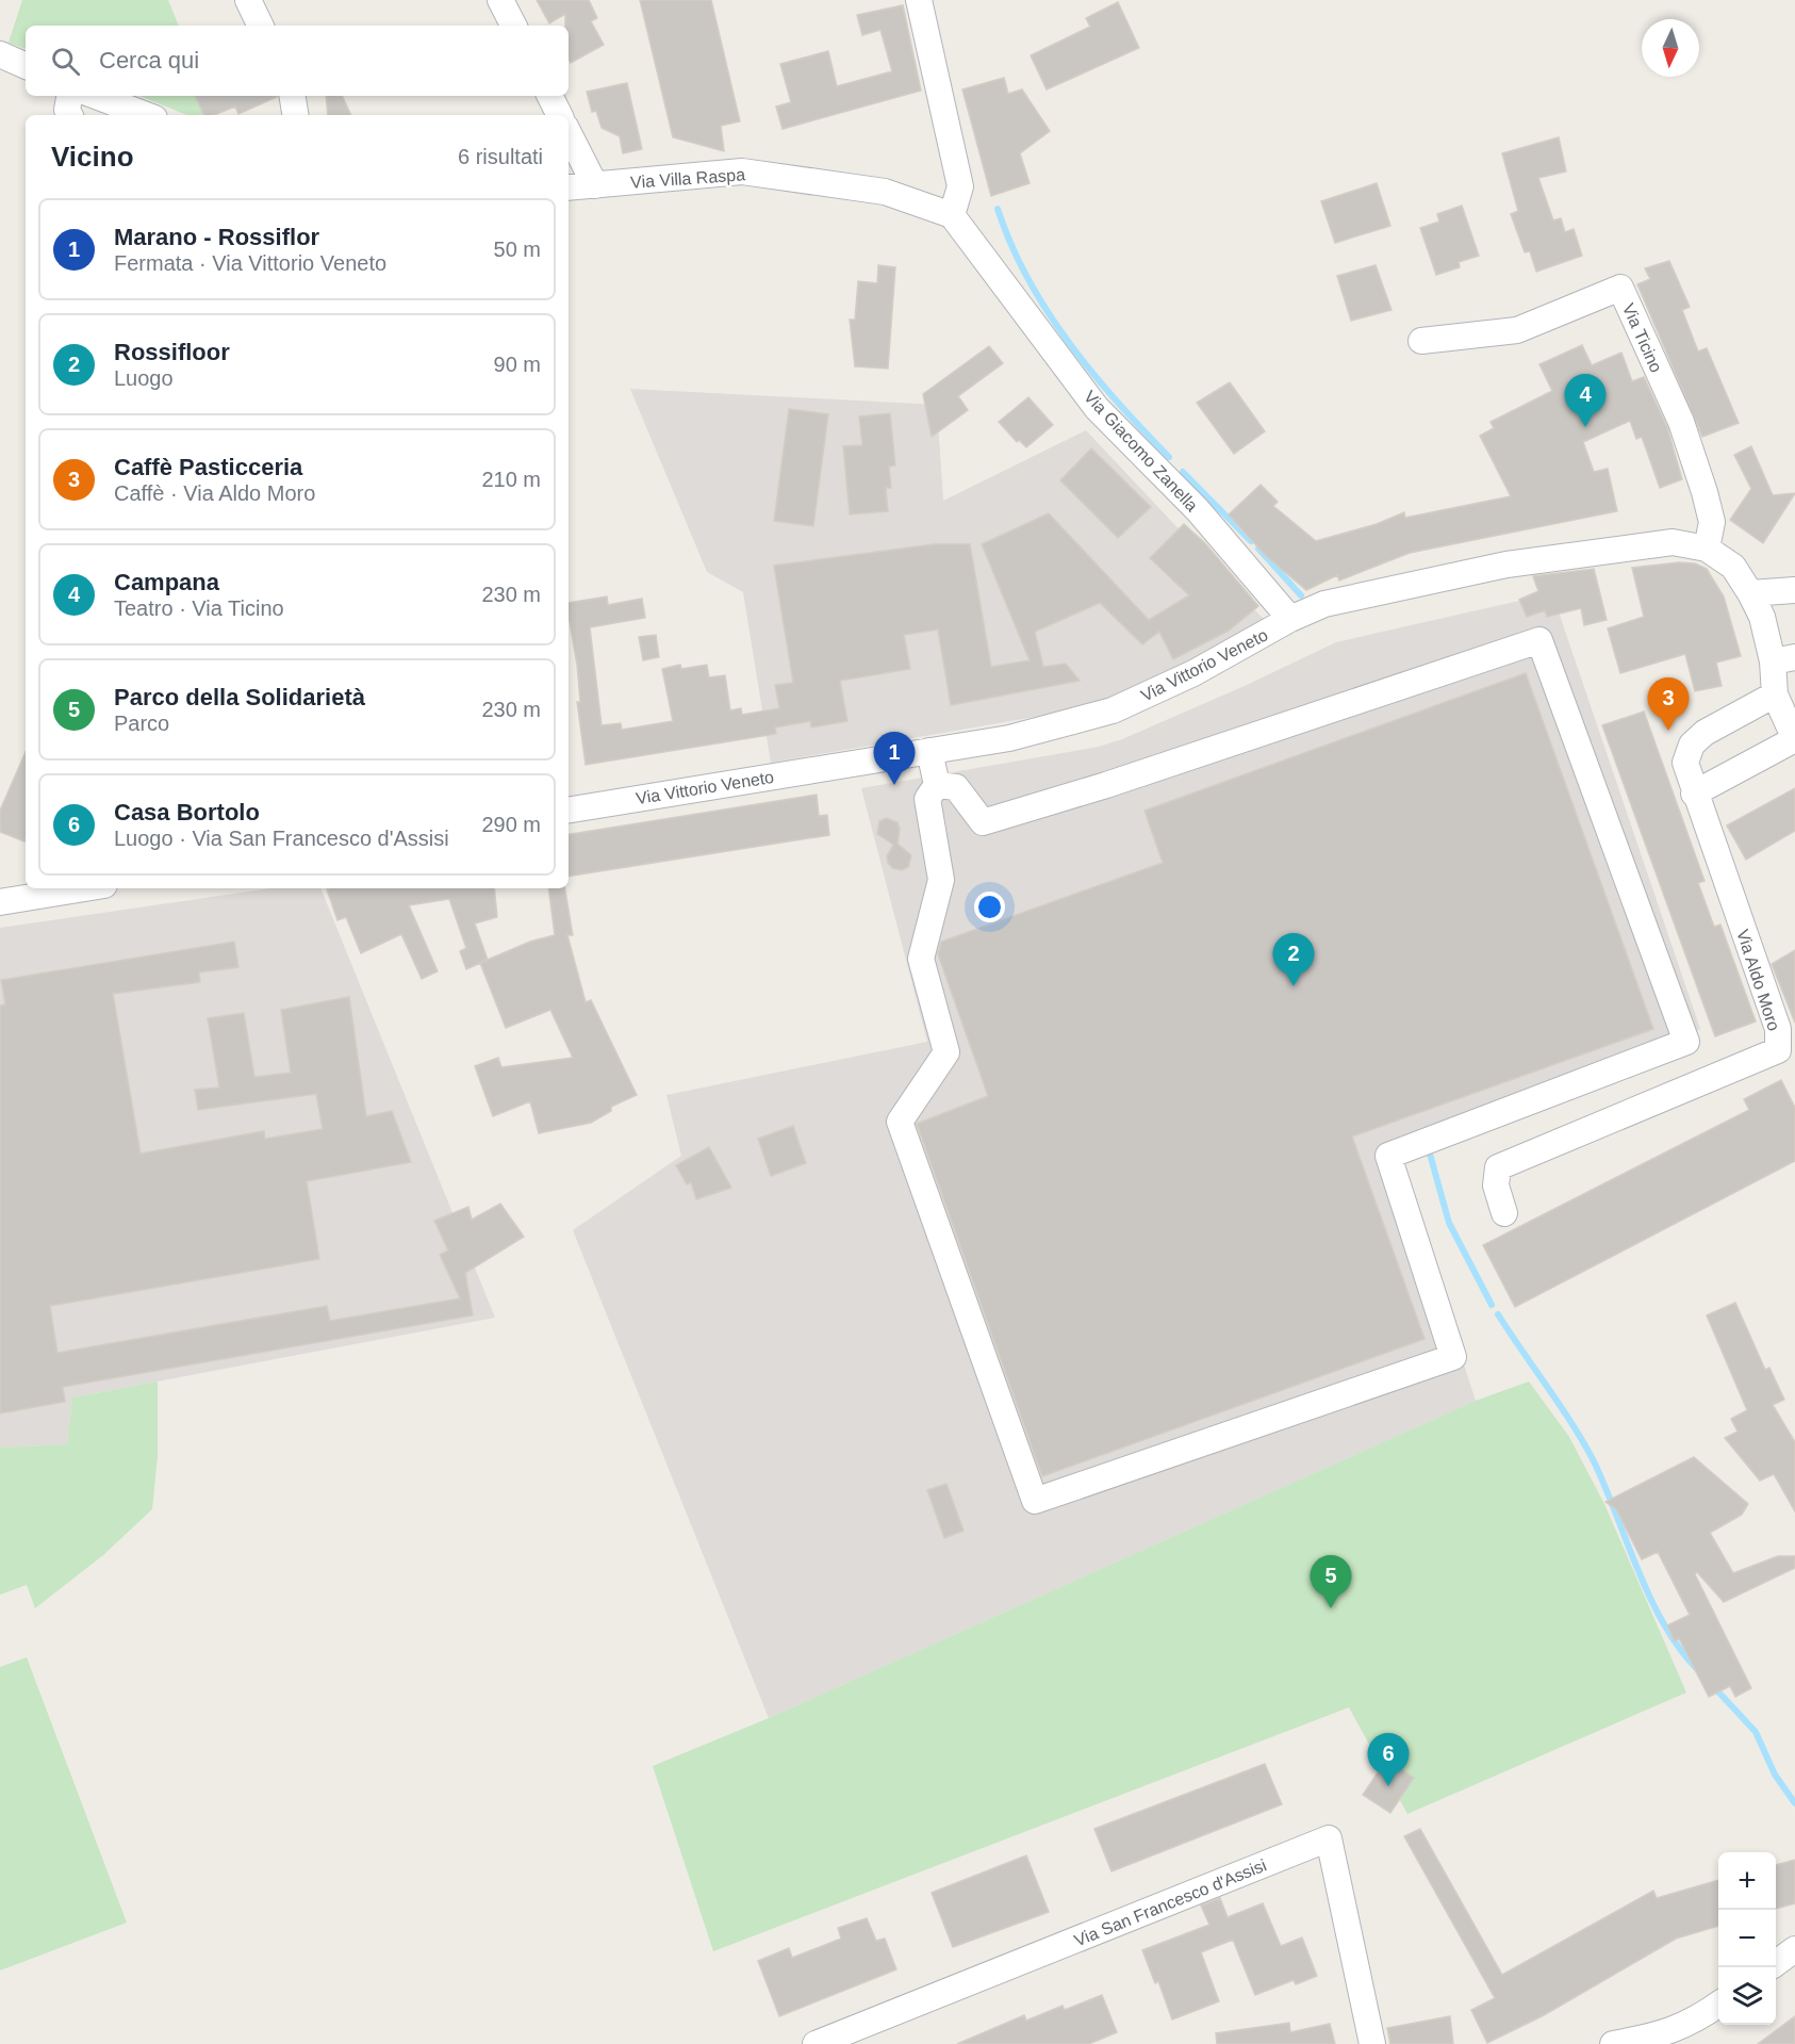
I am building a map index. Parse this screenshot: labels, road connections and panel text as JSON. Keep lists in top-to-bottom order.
{
  "streets": {
    "street": [
      "Via Villa Raspa",
      "Via Ticino",
      "Via Giacomo Zanella",
      "Via Vittorio Veneto",
      "Via Aldo Moro",
      "Via San Francesco d'Assisi"
    ]
  },
  "crossings": [
    ["Via Villa Raspa", "Via Giacomo Zanella"],
    ["Via Ticino", "Via Vittorio Veneto"],
    ["Via Giacomo Zanella", "Via Vittorio Veneto"],
    ["Via Vittorio Veneto", "Via Aldo Moro"]
  ],
  "north": "bottom",
  "page": {
    "search": "Cerca qui",
    "heading": ["Vicino", "6 risultati"],
    "list": [
      {
        "mark": "1",
        "name": "Marano - Rossiflor",
        "note": "Fermata · Via Vittorio Veneto",
        "value": "50 m"
      },
      {
        "mark": "2",
        "name": "Rossifloor",
        "note": "Luogo",
        "value": "90 m"
      },
      {
        "mark": "3",
        "name": "Caffè Pasticceria",
        "note": "Caffè · Via Aldo Moro",
        "value": "210 m"
      },
      {
        "mark": "4",
        "name": "Campana",
        "note": "Teatro · Via Ticino",
        "value": "230 m"
      },
      {
        "mark": "5",
        "name": "Parco della Solidarietà",
        "note": "Parco",
        "value": "230 m"
      },
      {
        "mark": "6",
        "name": "Casa Bortolo",
        "note": "Luogo · Via San Francesco d'Assisi",
        "value": "290 m"
      }
    ],
    "pins": [
      "4",
      "3",
      "1",
      "2",
      "5",
      "6"
    ],
    "map_buttons": ["+", "−"]
  }
}
